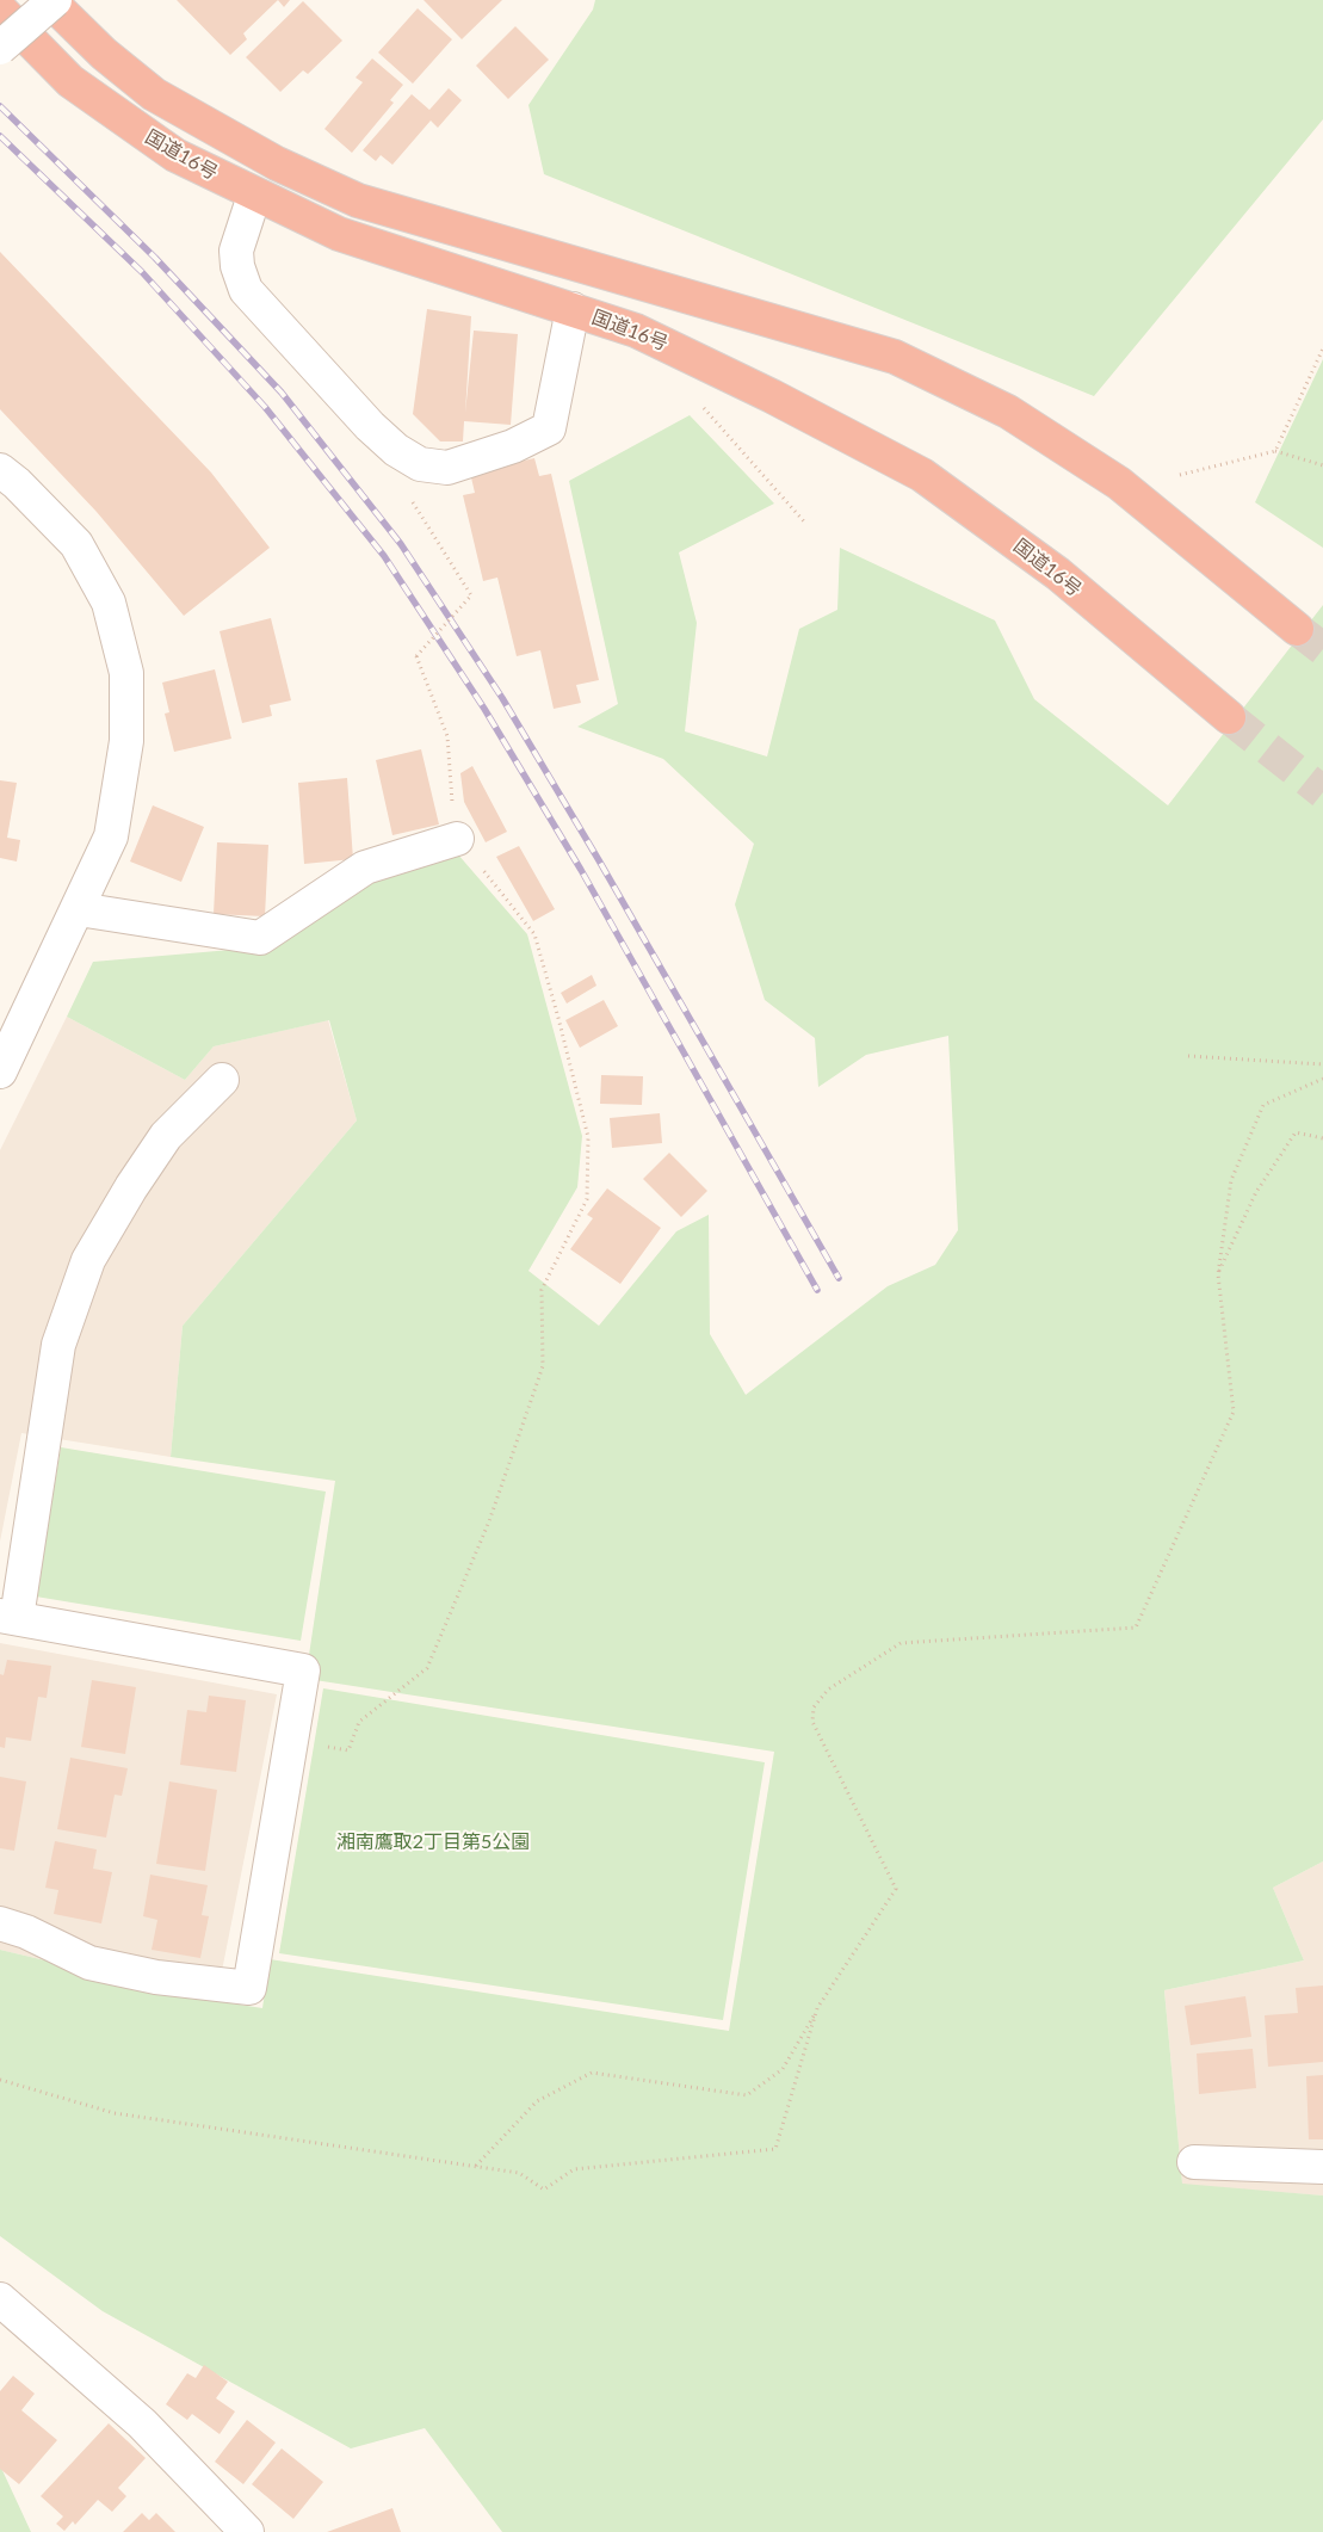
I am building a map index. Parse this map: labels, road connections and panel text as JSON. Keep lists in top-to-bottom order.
{
  "streets": {
    "highway": ["国道16号"]
  },
  "parks": ["湘南鷹取2丁目第5公園"]
}
